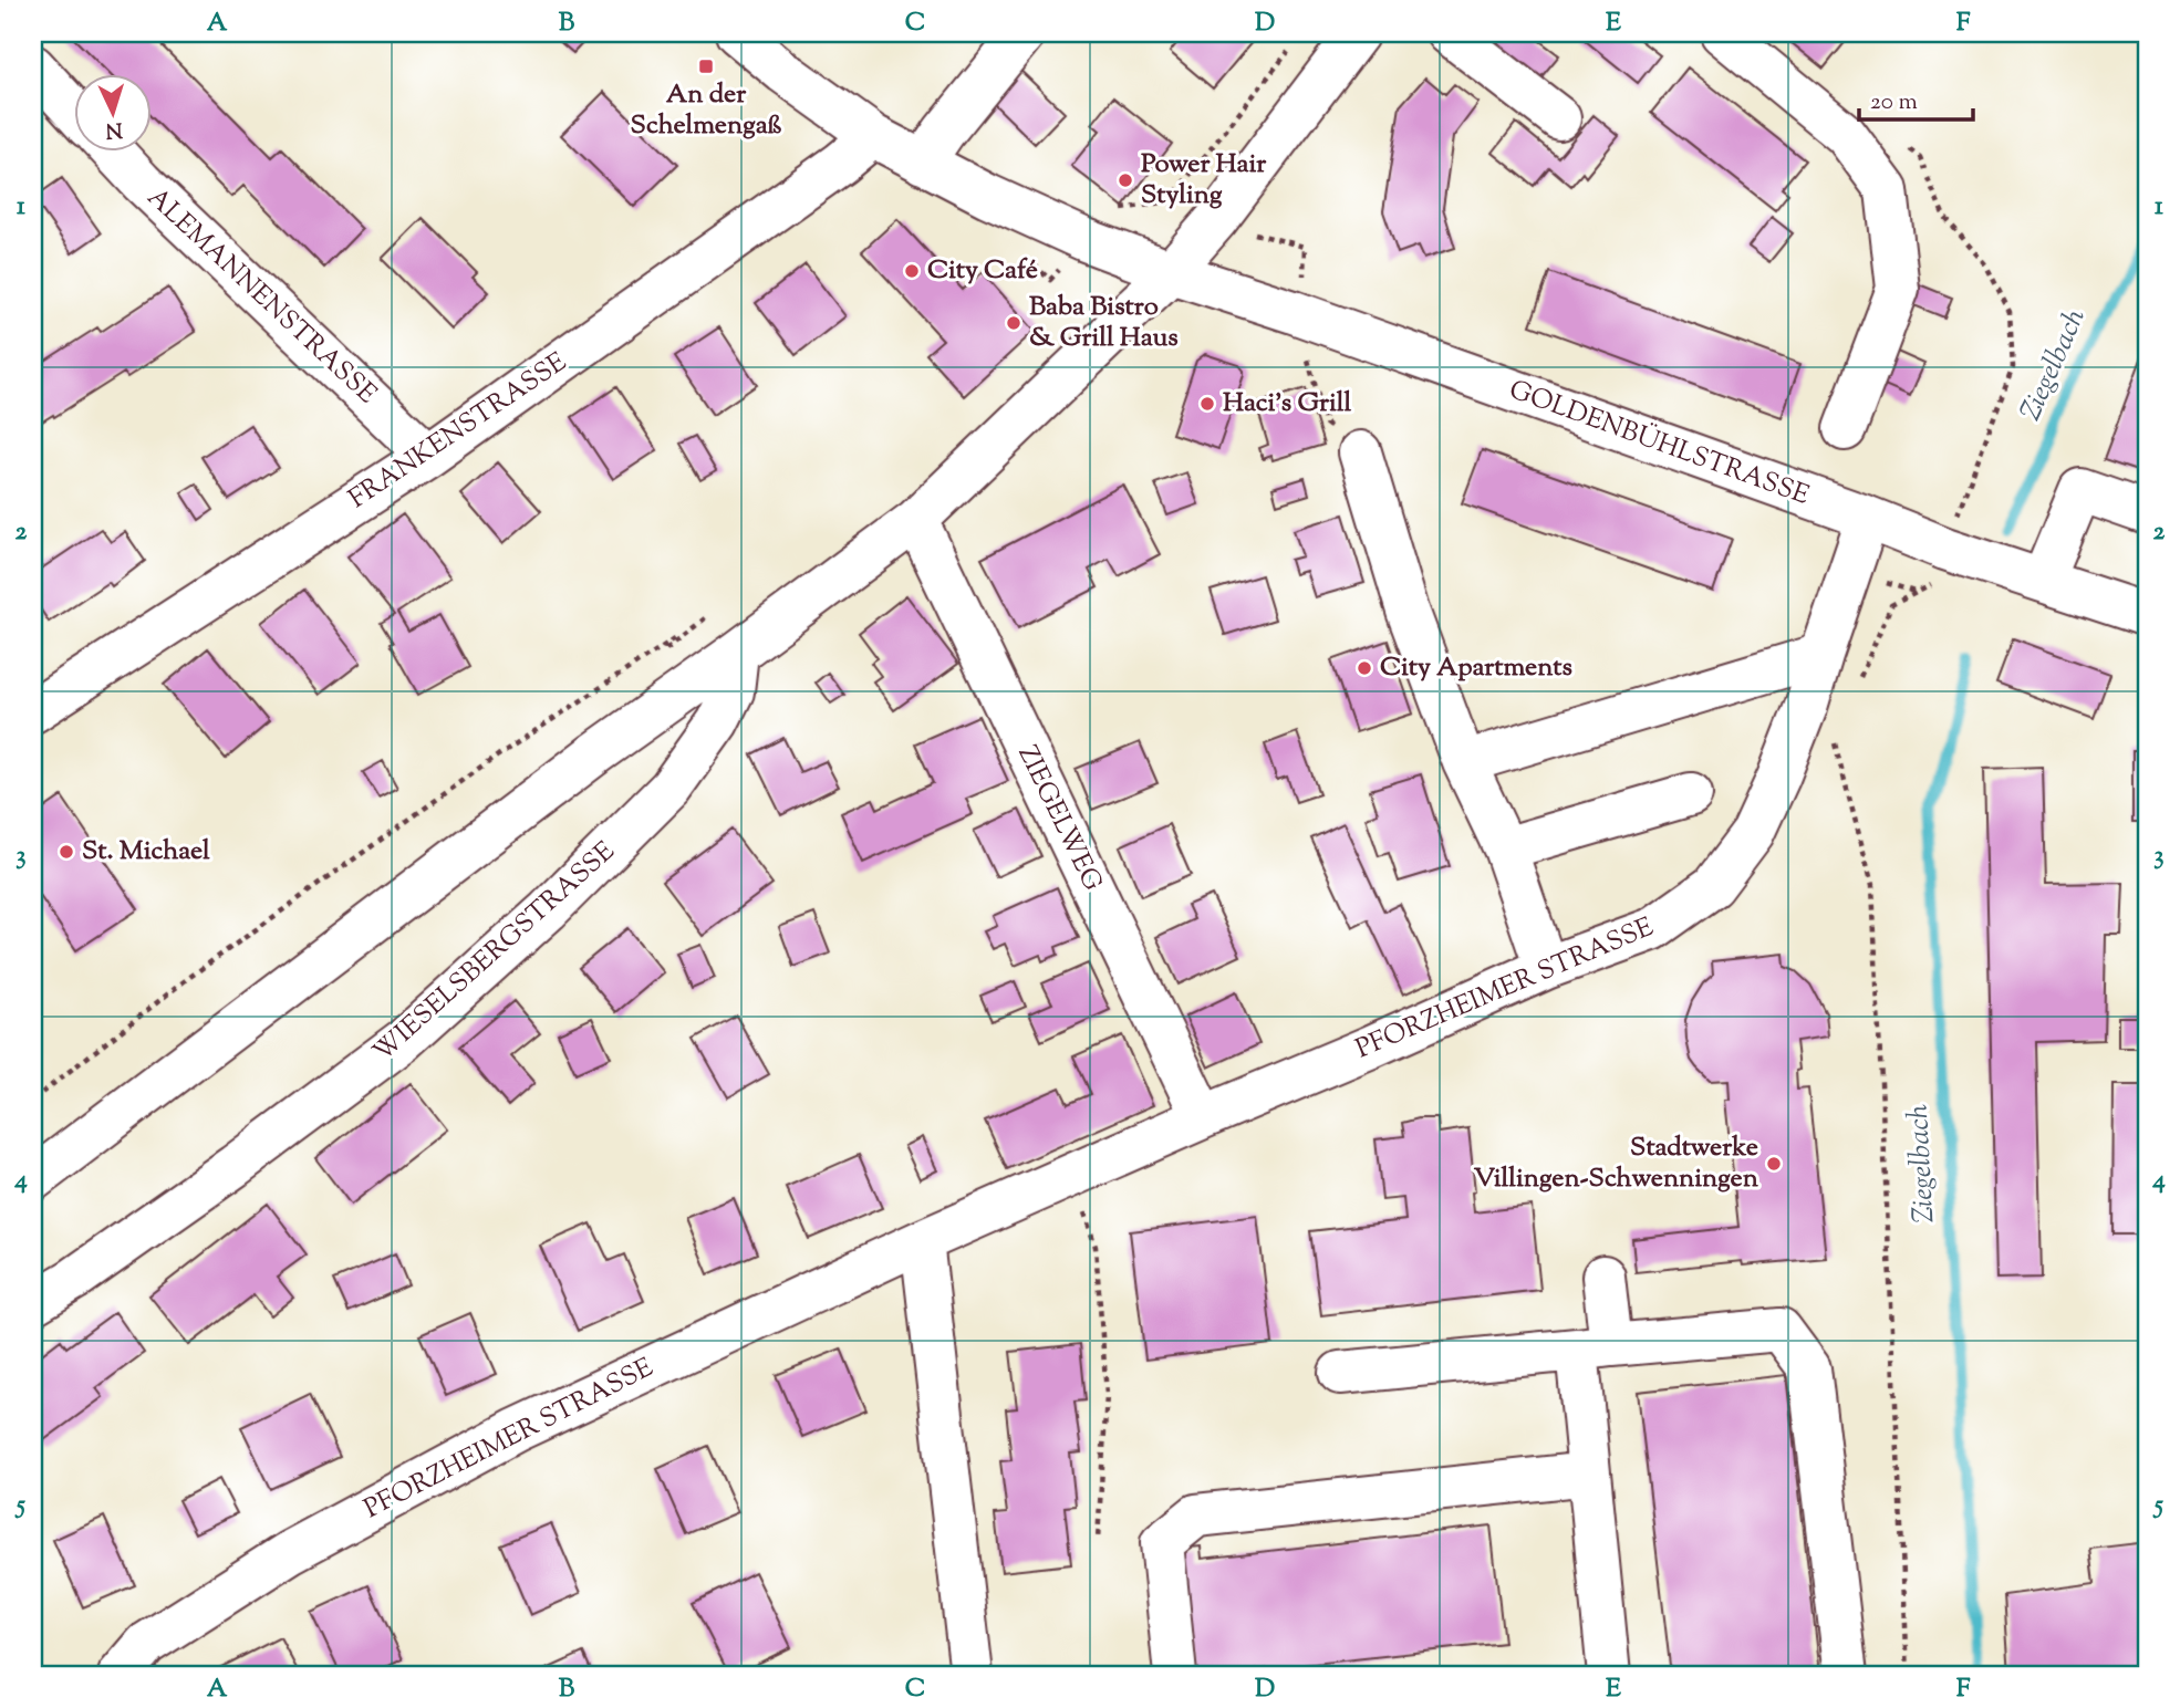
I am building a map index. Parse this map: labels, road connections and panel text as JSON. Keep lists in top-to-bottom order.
{
  "streets": {
    "street": [
      "ALEMANNENSTRASSE",
      "FRANKENSTRASSE",
      "GOLDENBÜHLSTRASSE",
      "ZIEGELWEG",
      "WIESELSBERGSTRASSE",
      "PFORZHEIMER STRASSE"
    ]
  },
  "crossings": [
    ["ALEMANNENSTRASSE", "FRANKENSTRASSE"],
    ["GOLDENBÜHLSTRASSE", "PFORZHEIMER STRASSE"],
    ["ZIEGELWEG", "PFORZHEIMER STRASSE"]
  ],
  "water": ["Ziegelbach"],
  "places": {
    "transit": ["An der Schelmengaß"],
    "other": [
      "Power Hair Styling",
      "City Café",
      "Baba Bistro & Grill Haus",
      "Haci's Grill",
      "City Apartments",
      "St. Michael",
      "Stadtwerke Villingen-Schwenningen"
    ]
  },
  "scale_bar": "20 m",
  "north": "bottom",
  "grid": {
    "columns": [
      "A",
      "B",
      "C",
      "D",
      "E",
      "F"
    ],
    "rows": [
      "1",
      "2",
      "3",
      "4",
      "5"
    ]
  }
}
